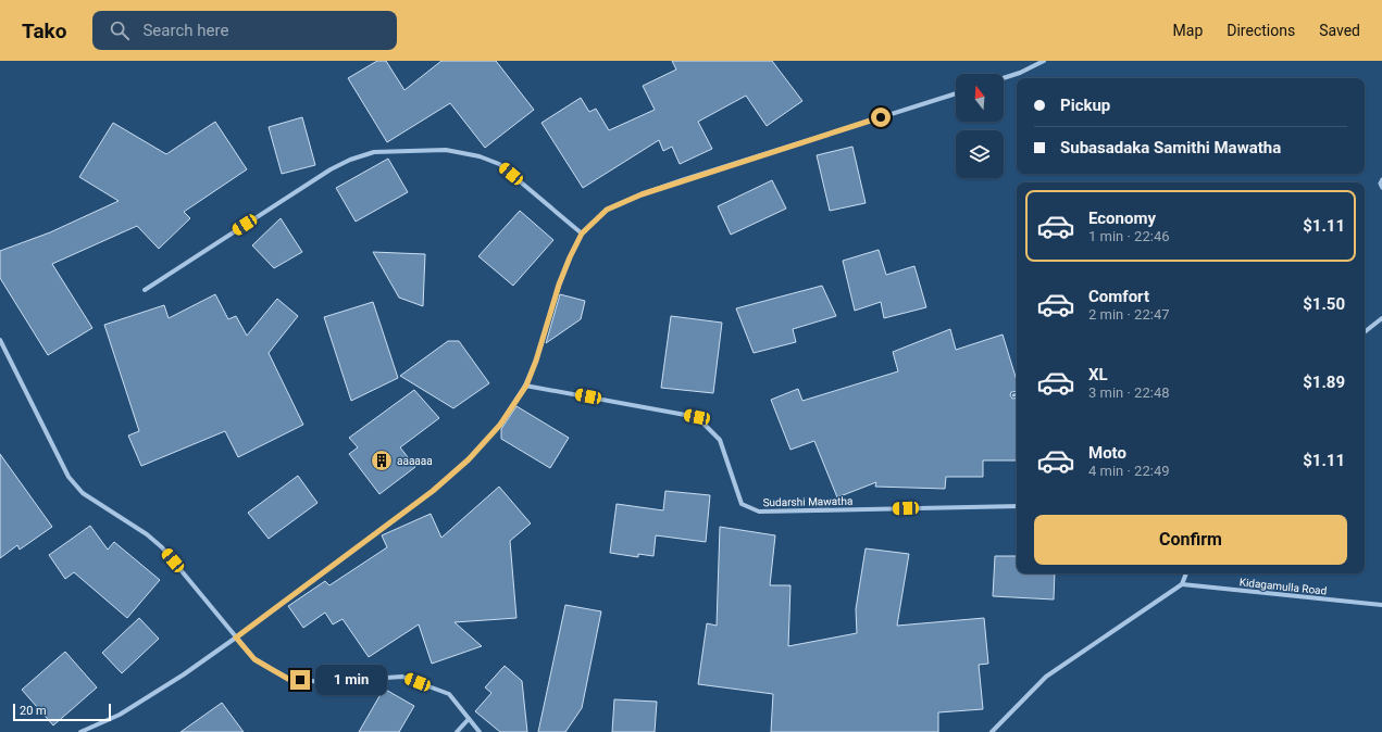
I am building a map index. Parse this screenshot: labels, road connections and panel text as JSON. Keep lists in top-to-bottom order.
{
  "streets": {
    "street": ["Sudarshi Mawatha", "Kidagamulla Road"]
  },
  "places": {
    "building": ["aaaaaa"]
  },
  "scale_bar": "20 m",
  "north": "top",
  "page": {
    "header": "Tako",
    "search": "Search here",
    "nav": ["Map", "Directions", "Saved"],
    "banner": ["Pickup", "Subasadaka Samithi Mawatha"],
    "list": [
      {
        "name": "Economy",
        "note": "1 min · 22:46",
        "value": "$1.11"
      },
      {
        "name": "Comfort",
        "note": "2 min · 22:47",
        "value": "$1.50"
      },
      {
        "name": "XL",
        "note": "3 min · 22:48",
        "value": "$1.89"
      },
      {
        "name": "Moto",
        "note": "4 min · 22:49",
        "value": "$1.11"
      }
    ],
    "buttons": "Confirm",
    "bubble": "1 min",
    "scale": "20 m"
  }
}
